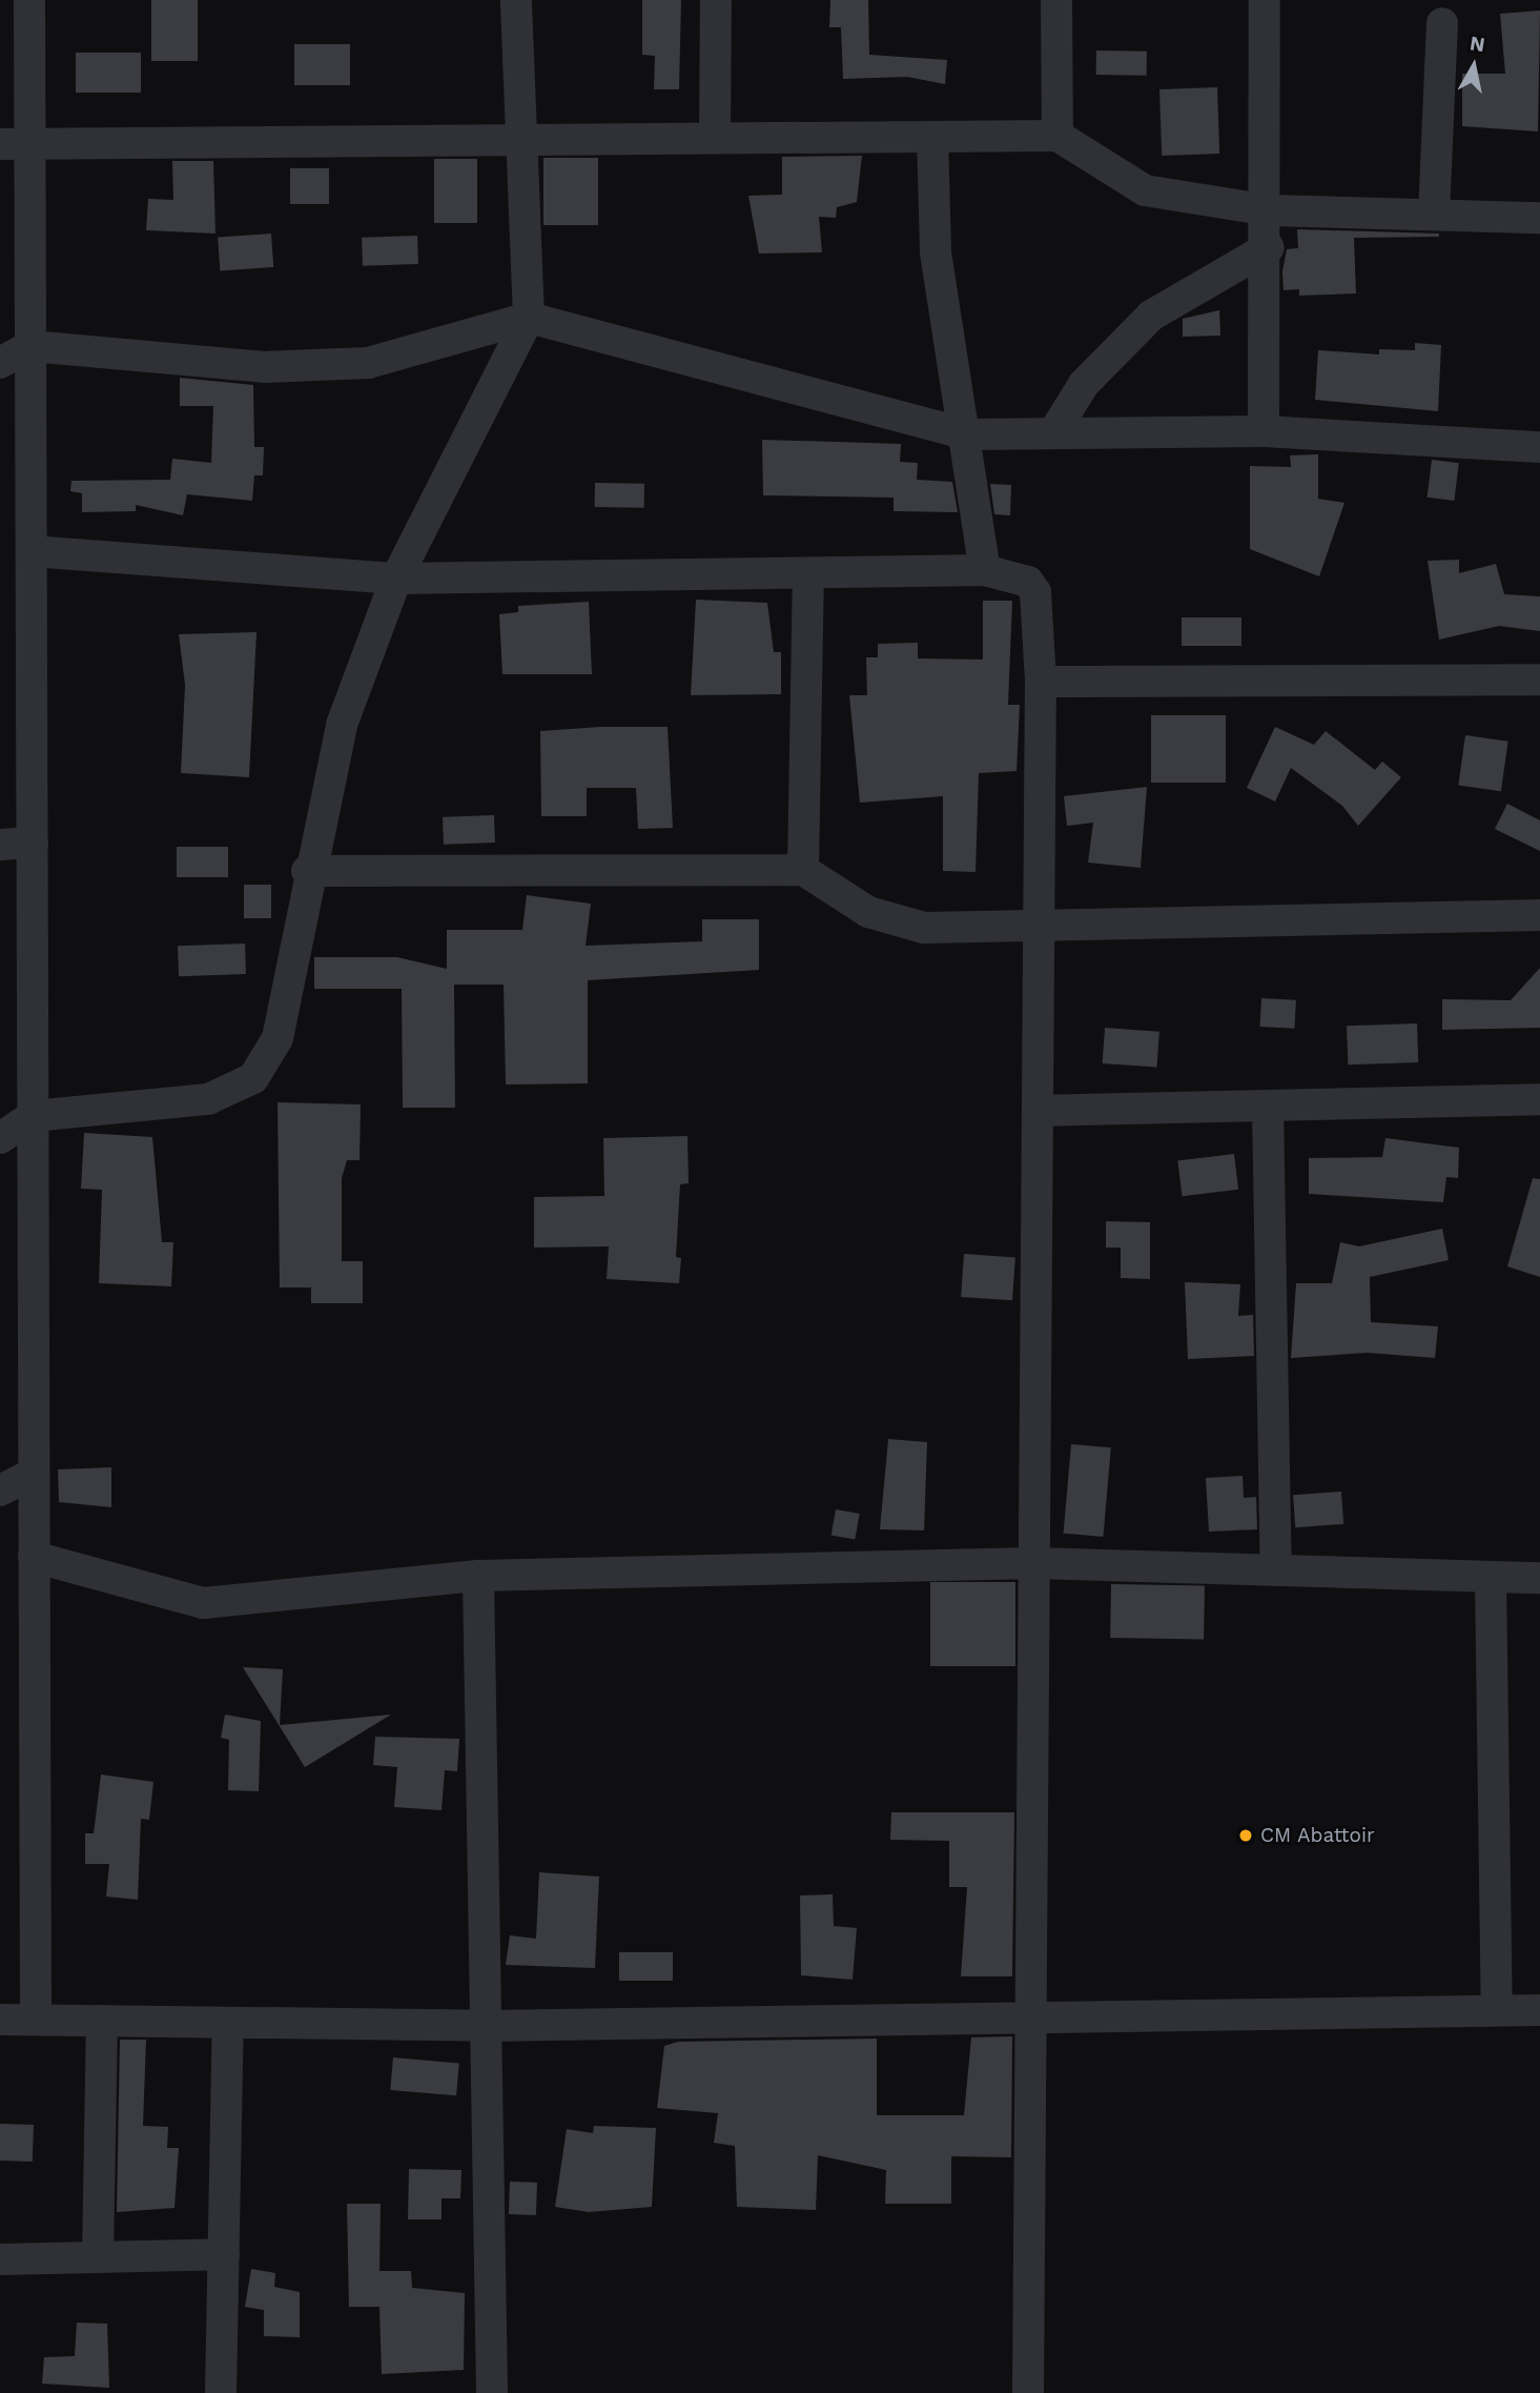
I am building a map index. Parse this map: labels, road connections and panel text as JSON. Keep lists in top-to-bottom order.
{
  "places": ["CM Abattoir"],
  "north": "top"
}
